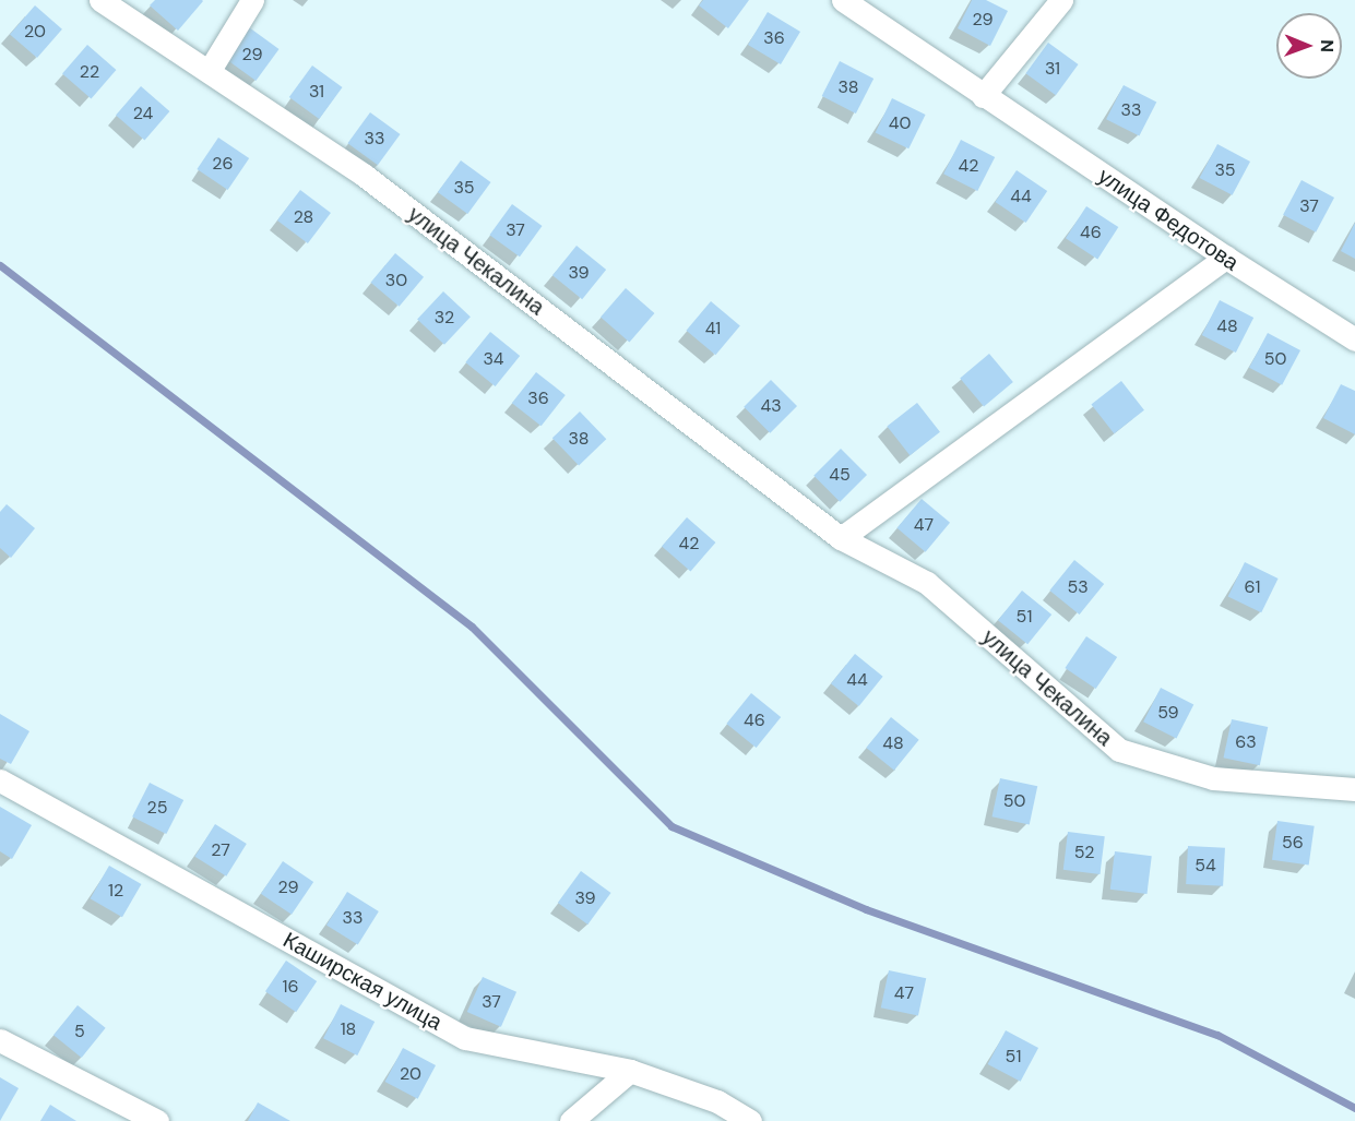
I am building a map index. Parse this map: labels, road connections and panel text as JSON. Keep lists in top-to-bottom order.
{
  "streets": {
    "street": ["улица Федотова", "улица Чекалина", "Каширская улица"]
  },
  "house_numbers": [
    "29",
    "20",
    "36",
    "29",
    "31",
    "22",
    "38",
    "31",
    "33",
    "24",
    "40",
    "33",
    "26",
    "42",
    "35",
    "35",
    "44",
    "37",
    "28",
    "37",
    "46",
    "39",
    "30",
    "32",
    "48",
    "41",
    "34",
    "50",
    "36",
    "43",
    "38",
    "45",
    "47",
    "42",
    "53",
    "61",
    "51",
    "44",
    "59",
    "46",
    "63",
    "48",
    "50",
    "25",
    "56",
    "27",
    "52",
    "54",
    "29",
    "12",
    "39",
    "33",
    "16",
    "47",
    "37",
    "18",
    "5",
    "51",
    "20"
  ],
  "north": "right"
}
